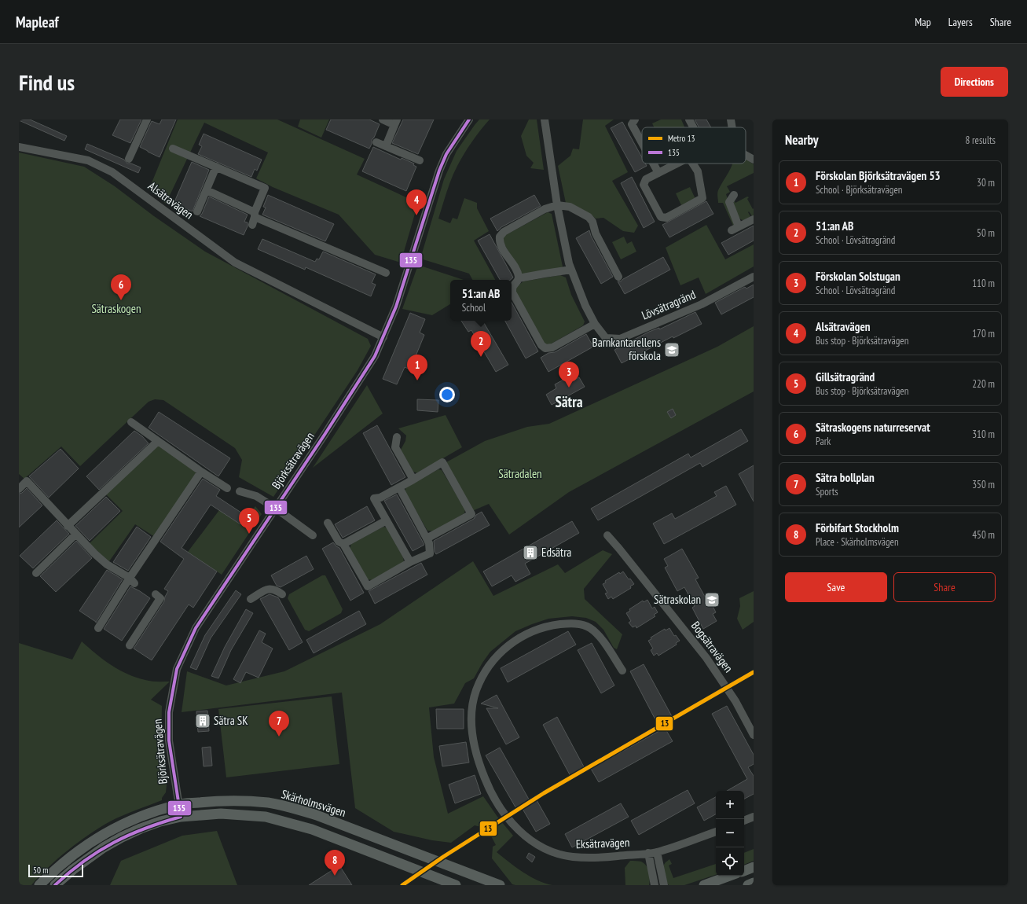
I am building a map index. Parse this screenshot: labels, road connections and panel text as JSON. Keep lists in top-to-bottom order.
{
  "streets": {
    "main road": ["Skärholmsvägen"],
    "street": [
      "Alsätravägen",
      "Lövsätragränd",
      "Björksätravägen",
      "Bogsätravägen",
      "Eksätravägen"
    ]
  },
  "crossings": [
    ["Alsätravägen", "Björksätravägen"],
    ["Björksätravägen", "Skärholmsvägen"]
  ],
  "districts": ["Sätra"],
  "parks": ["Sätraskogen", "Sätradalen"],
  "places": {
    "school or university": ["Barnkantarellens förskola", "Sätraskolan"],
    "building": ["Edsätra", "Sätra SK"]
  },
  "lines": ["transit line 135", "metro line 13"],
  "legend": ["Metro 13", "135"],
  "scale_bar": "50 m",
  "page": {
    "header": "Mapleaf",
    "nav": ["Map", "Layers", "Share"],
    "buttons": [
      "Directions",
      ["Save", "Share"]
    ],
    "title": "Find us",
    "heading": ["Nearby", "8 results"],
    "list": [
      {
        "mark": "1",
        "name": "Förskolan Björksätravägen 53",
        "note": "School · Björksätravägen",
        "value": "30 m"
      },
      {
        "mark": "2",
        "name": "51:an AB",
        "note": "School · Lövsätragränd",
        "value": "50 m"
      },
      {
        "mark": "3",
        "name": "Förskolan Solstugan",
        "note": "School · Lövsätragränd",
        "value": "110 m"
      },
      {
        "mark": "4",
        "name": "Alsätravägen",
        "note": "Bus stop · Björksätravägen",
        "value": "170 m"
      },
      {
        "mark": "5",
        "name": "Gillsätragränd",
        "note": "Bus stop · Björksätravägen",
        "value": "220 m"
      },
      {
        "mark": "6",
        "name": "Sätraskogens naturreservat",
        "note": "Park",
        "value": "310 m"
      },
      {
        "mark": "7",
        "name": "Sätra bollplan",
        "note": "Sports",
        "value": "350 m"
      },
      {
        "mark": "8",
        "name": "Förbifart Stockholm",
        "note": "Place · Skärholmsvägen",
        "value": "450 m"
      }
    ],
    "pins": [
      "4",
      "6",
      "2",
      "1",
      "3",
      "5",
      "7",
      "8"
    ],
    "popup": ["51:an AB", "School"],
    "map_buttons": ["+", "−"],
    "scale": "50 m"
  }
}
